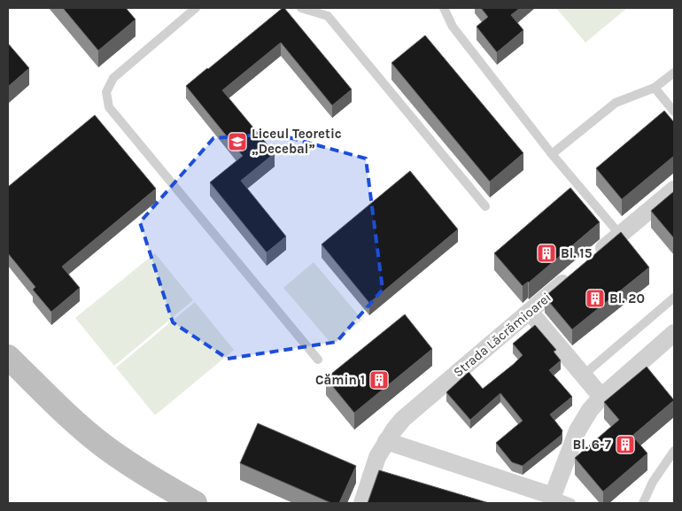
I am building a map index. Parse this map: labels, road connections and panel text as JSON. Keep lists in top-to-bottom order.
{
  "streets": {
    "street": ["Strada Lăcrămioarei"]
  },
  "places": {
    "school or university": ["Liceul Teoretic „Decebal”"],
    "building": [
      "Bl. 15",
      "Bl. 20",
      "Cămin 1",
      "Bl. 6-7"
    ]
  }
}
